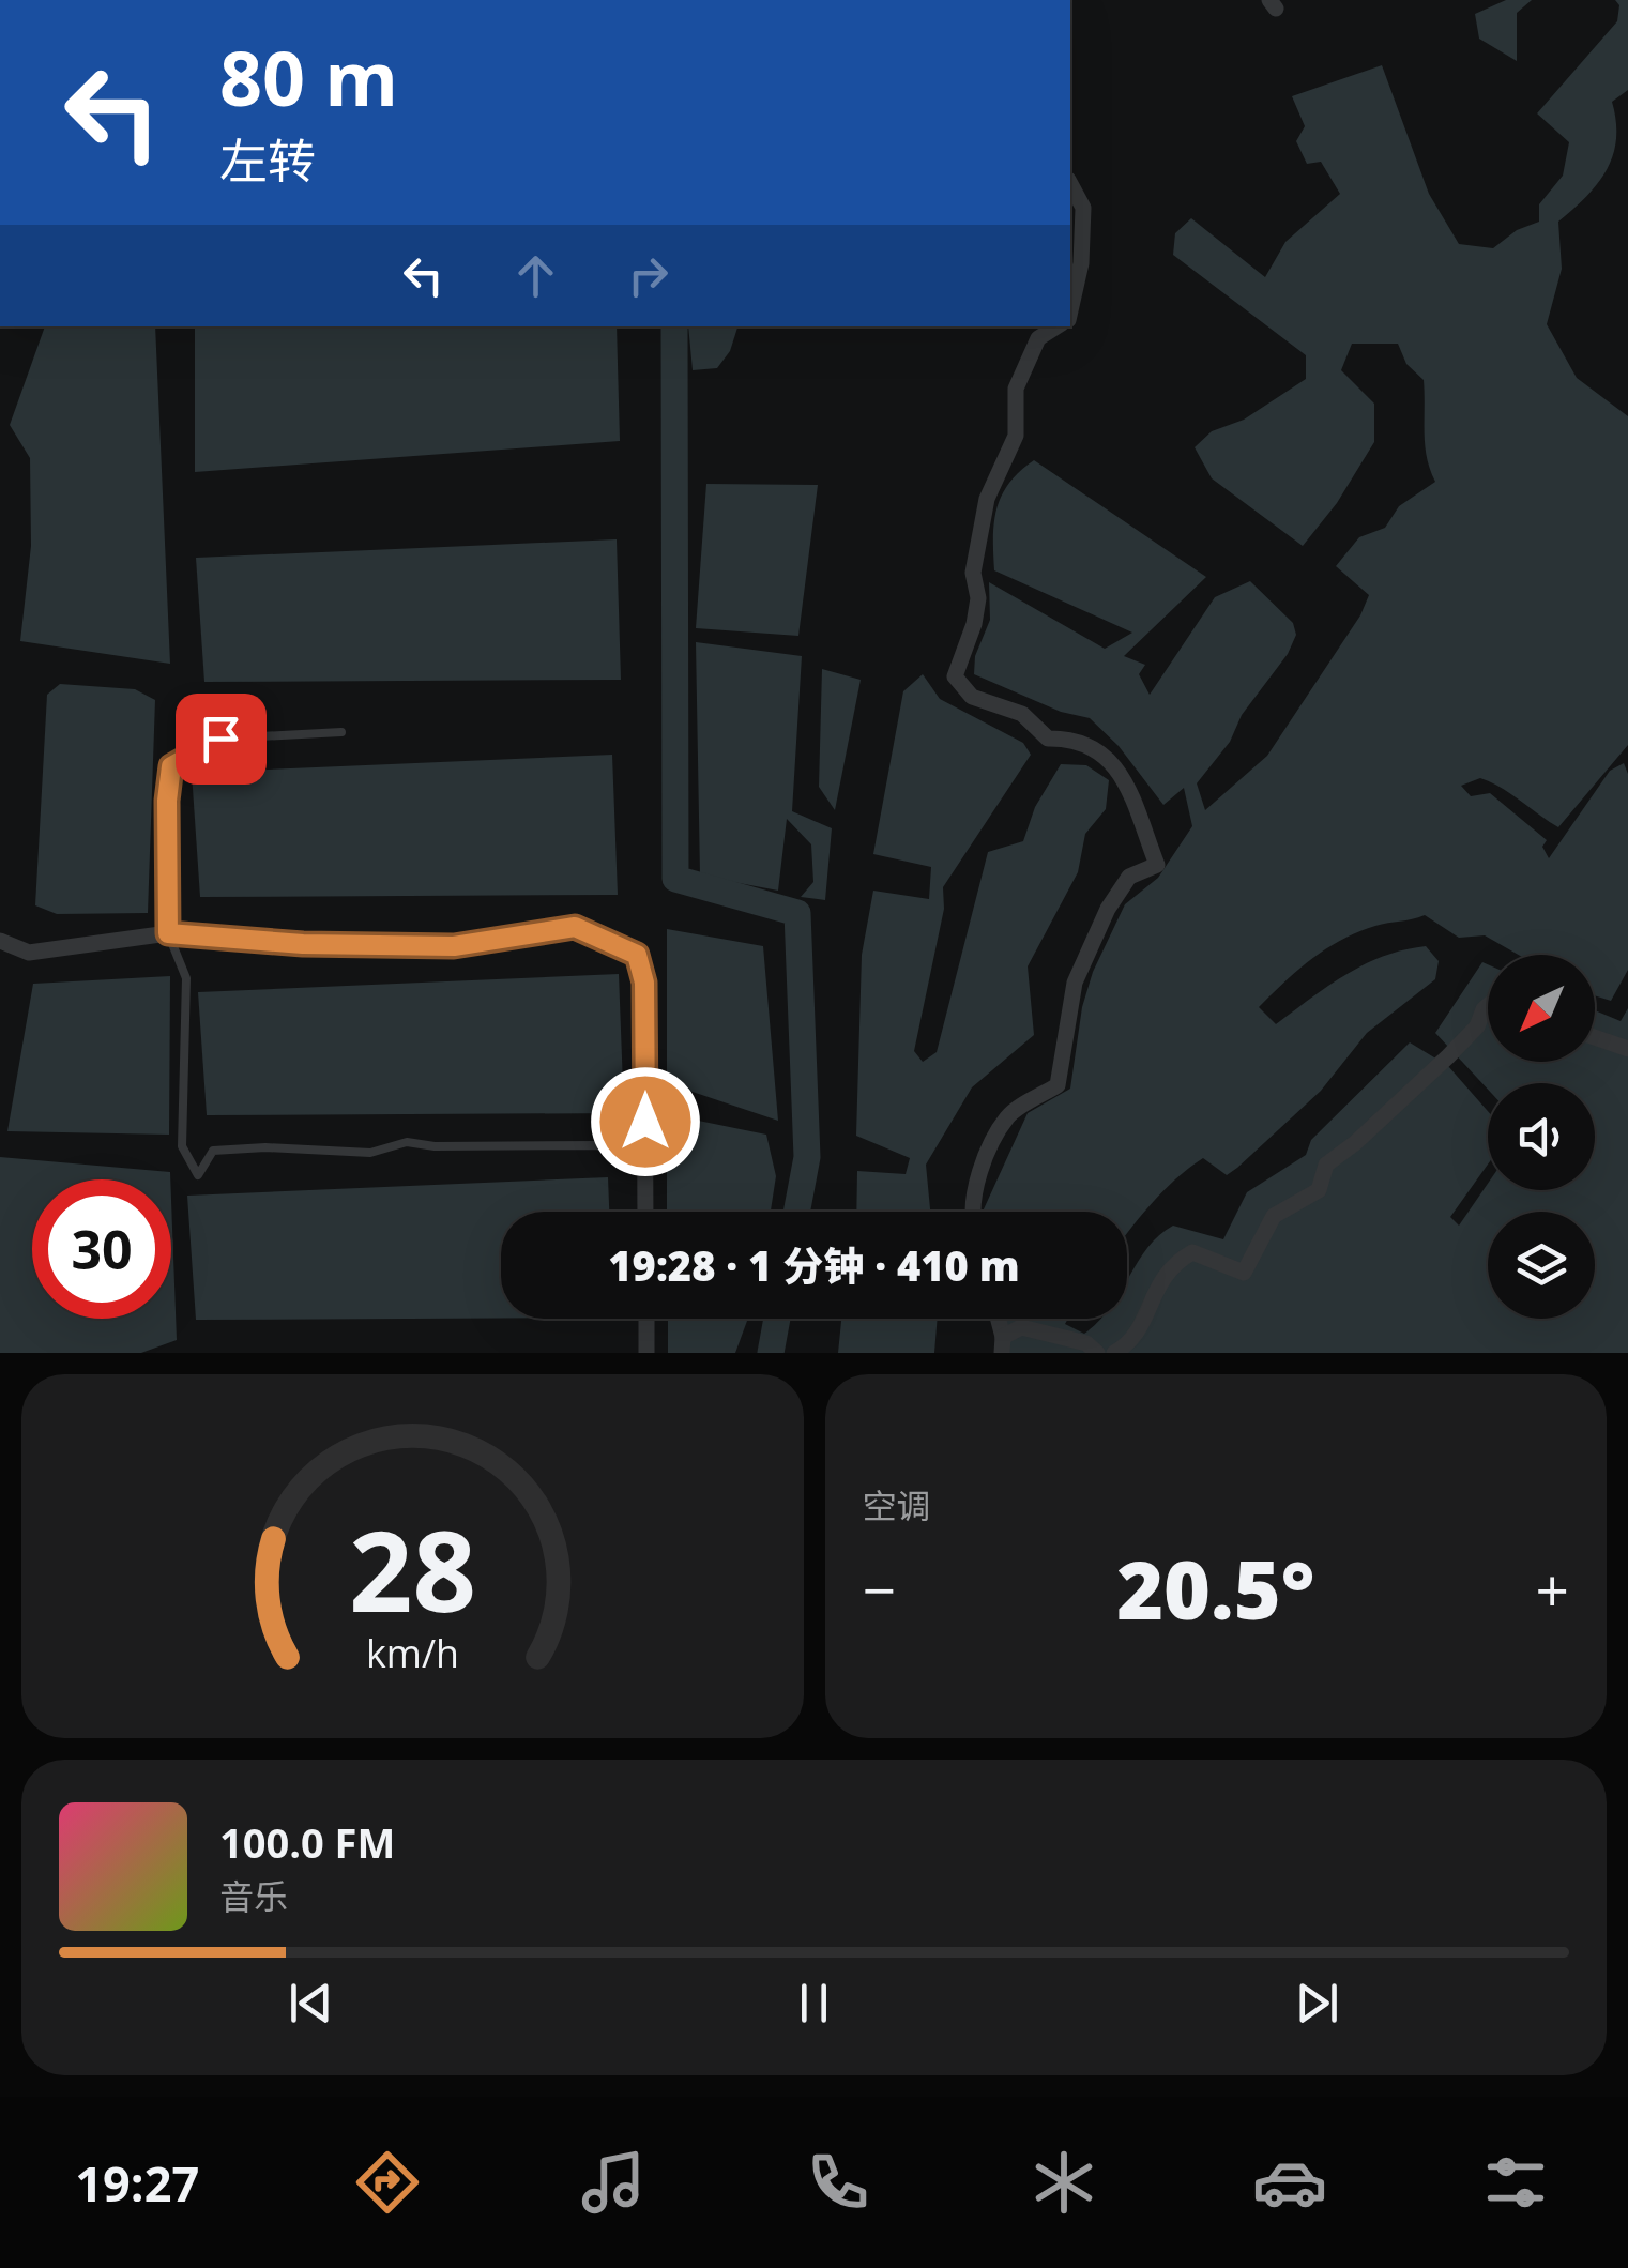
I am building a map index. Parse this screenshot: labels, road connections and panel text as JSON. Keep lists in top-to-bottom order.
{
  "north": "bottom left",
  "page": {
    "turn": ["80 m", "左转"],
    "limit": "30",
    "trip": "19:28 · 1 分钟 · 410 m",
    "tile": "空调",
    "heat": ["−", "20.5°", "+"],
    "song": ["100.0 FM", "音乐"],
    "tabs": "19:27",
    "gauge": ["28", "km/h"]
  }
}
